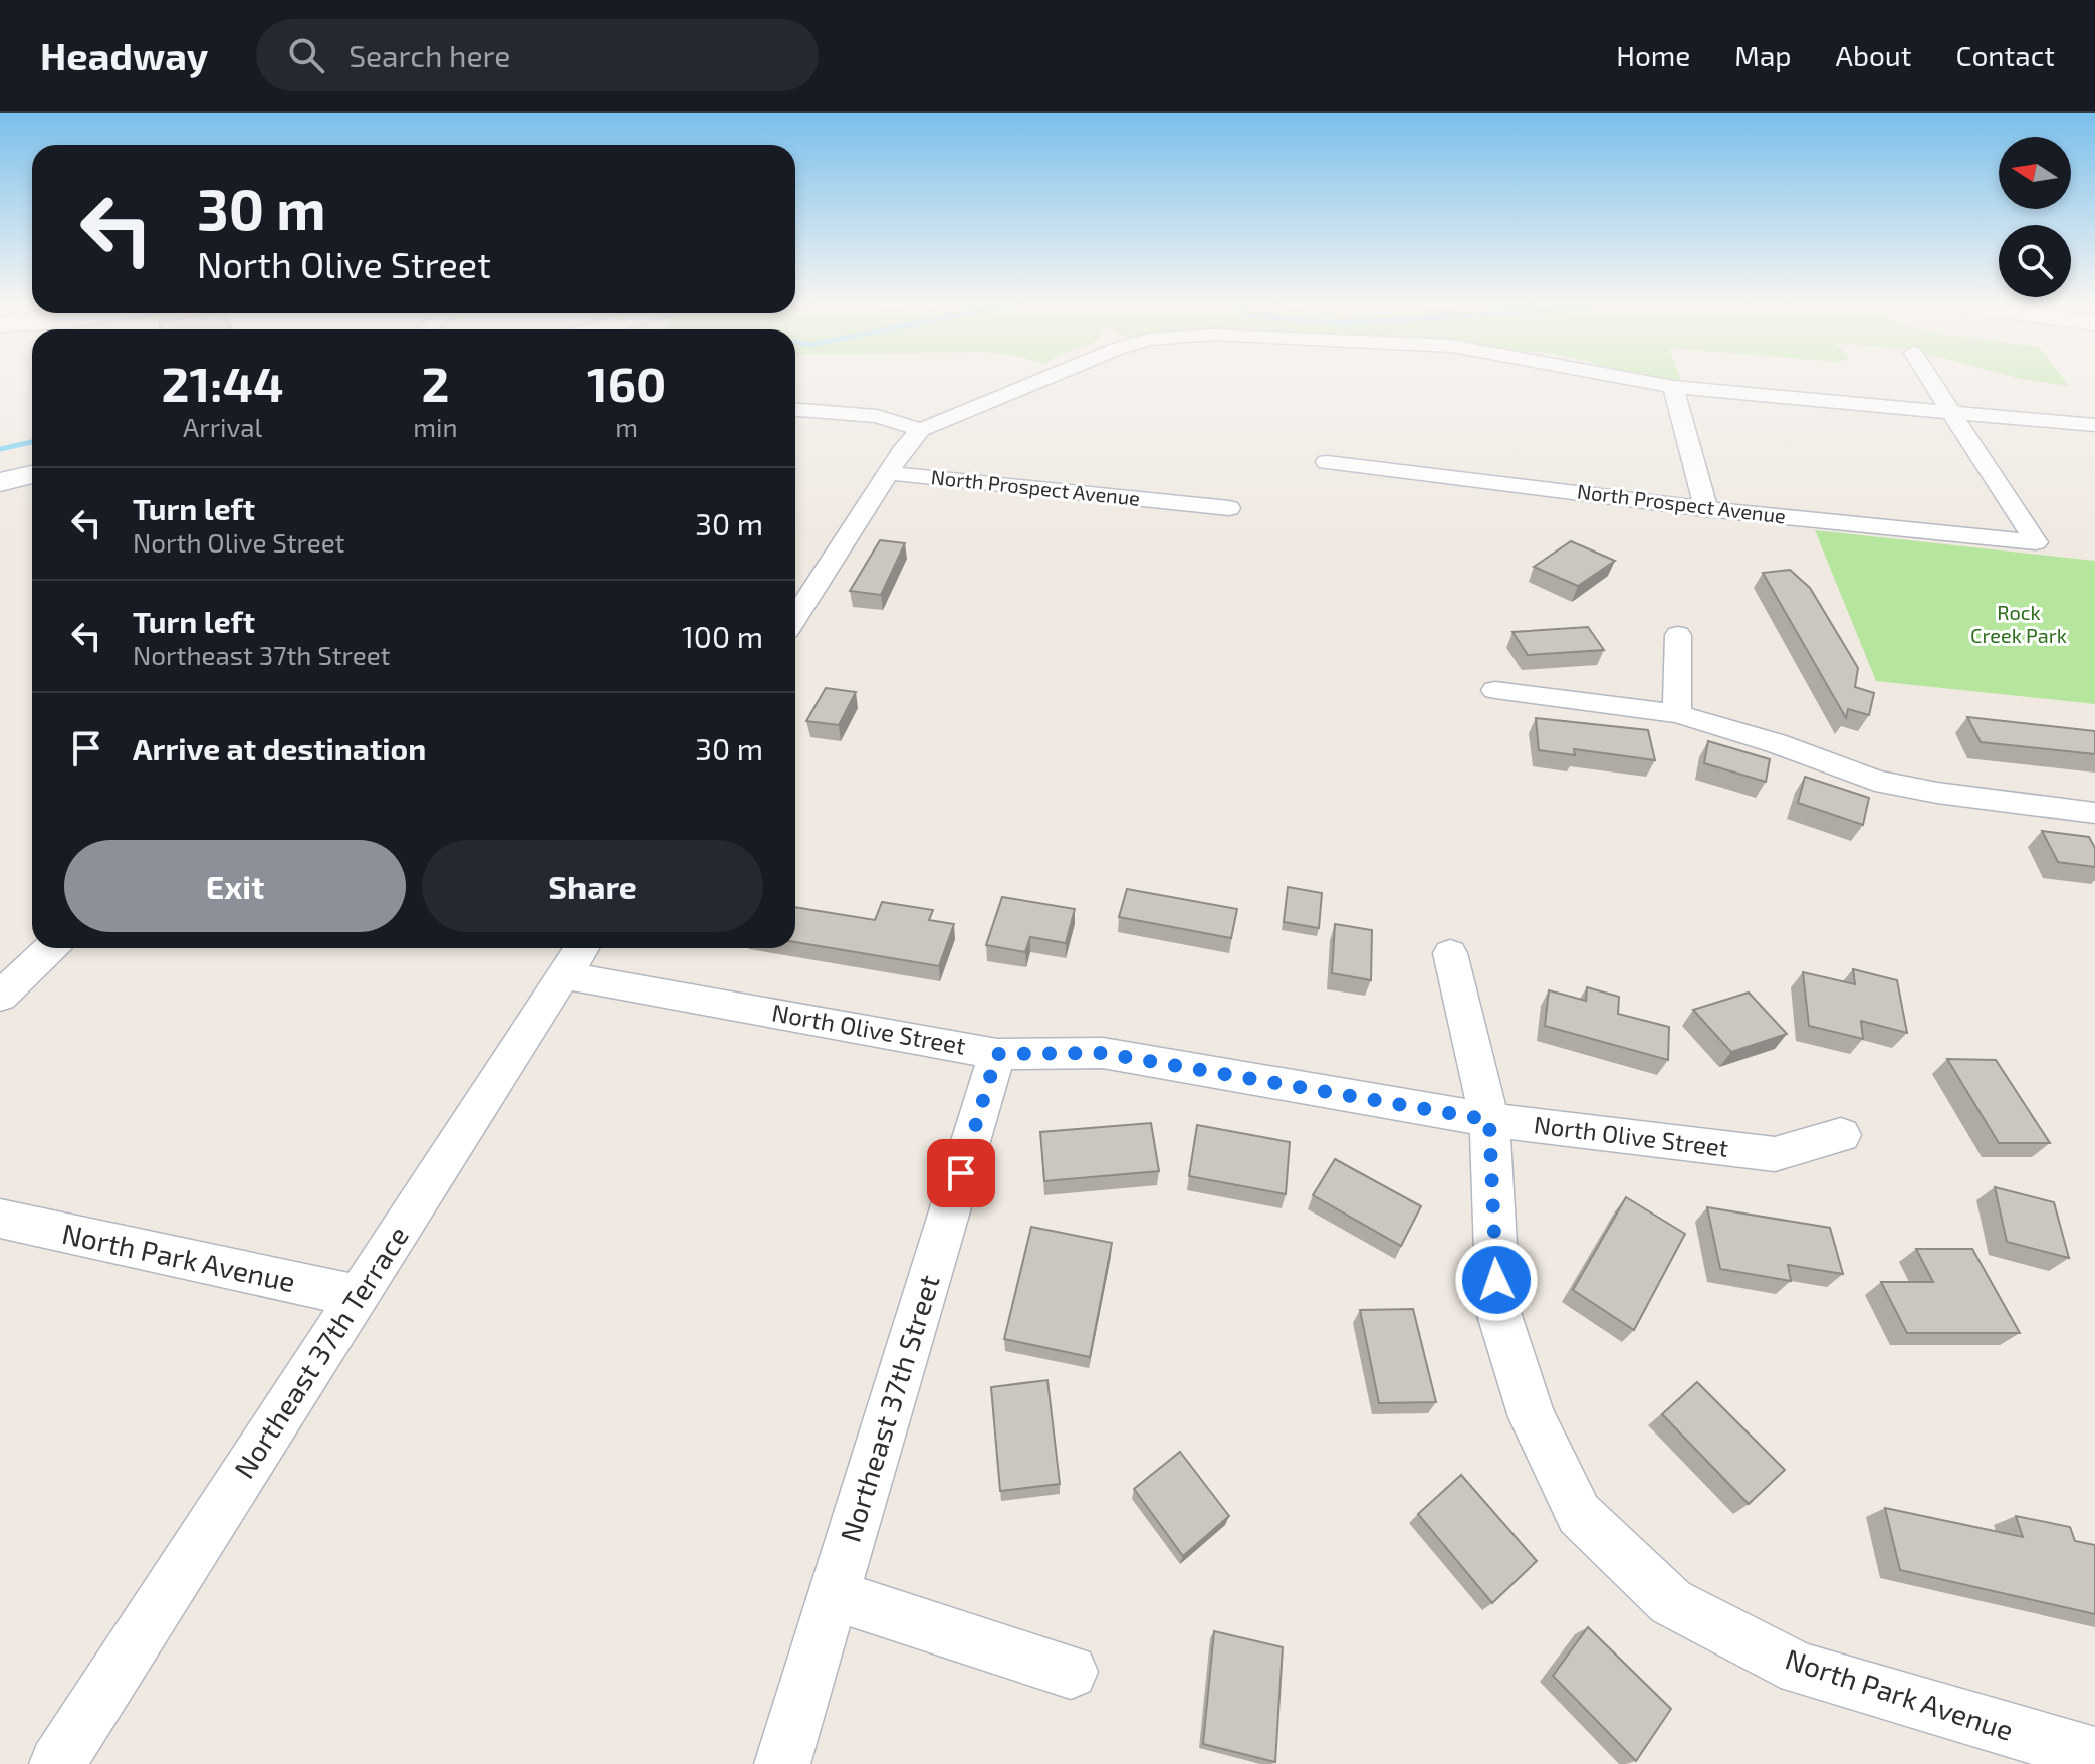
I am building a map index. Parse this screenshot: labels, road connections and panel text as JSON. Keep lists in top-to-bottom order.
{
  "streets": {
    "street": [
      "North Prospect Avenue",
      "North Olive Street",
      "North Park Avenue",
      "Northeast 37th Terrace",
      "Northeast 37th Street"
    ]
  },
  "crossings": [
    ["North Olive Street", "North Park Avenue"],
    ["North Olive Street", "Northeast 37th Terrace"],
    ["North Olive Street", "Northeast 37th Street"],
    ["North Park Avenue", "Northeast 37th Terrace"]
  ],
  "parks": ["Rock Creek Park"],
  "north": "left",
  "page": {
    "header": "Headway",
    "search": "Search here",
    "nav": [
      "Home",
      "Map",
      "About",
      "Contact"
    ],
    "turn": ["30 m", "North Olive Street"],
    "eta": [
      "21:44",
      "Arrival",
      "2",
      "min",
      "160",
      "m"
    ],
    "list": [
      {
        "name": "Turn left",
        "note": "North Olive Street",
        "value": "30 m"
      },
      {
        "name": "Turn left",
        "note": "Northeast 37th Street",
        "value": "100 m"
      },
      {
        "name": "Arrive at destination",
        "value": "30 m"
      }
    ],
    "buttons": ["Exit", "Share"]
  }
}
